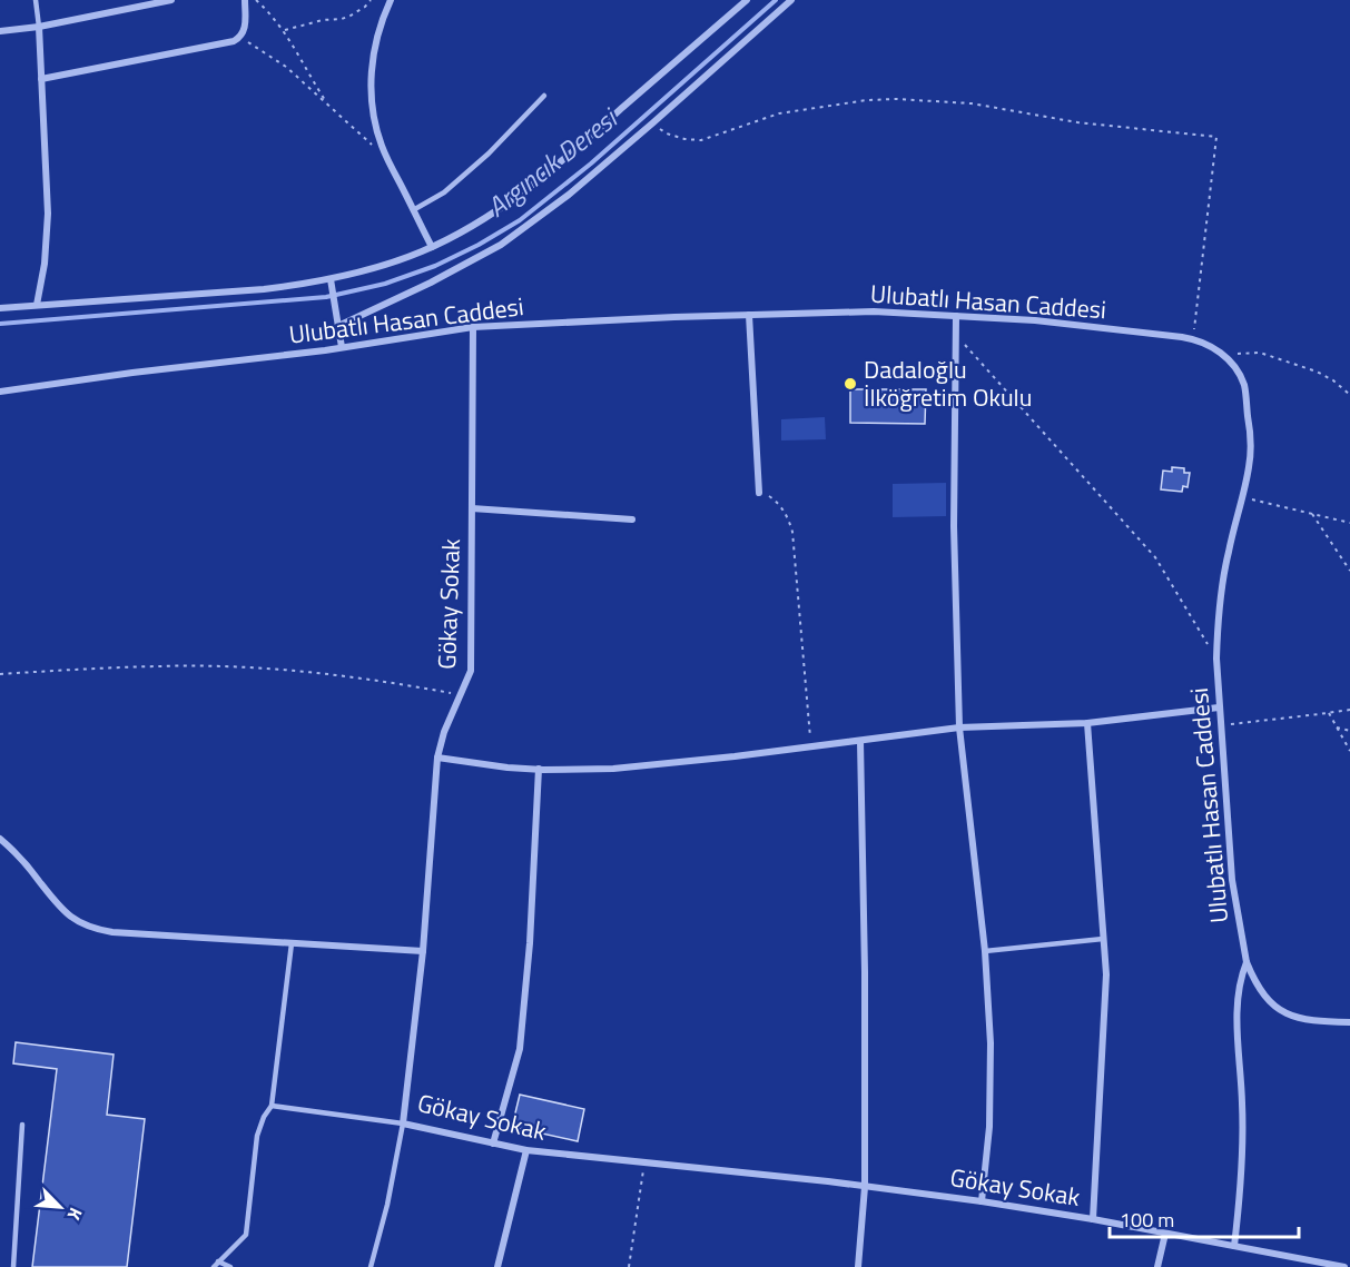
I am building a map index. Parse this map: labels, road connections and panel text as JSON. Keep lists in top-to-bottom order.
{
  "streets": {
    "street": ["Ulubatlı Hasan Caddesi", "Gökay Sokak"]
  },
  "crossings": [
    ["Ulubatlı Hasan Caddesi", "Gökay Sokak"]
  ],
  "water": ["Argıncık Deresi"],
  "places": ["Dadaloğlu İlköğretim Okulu"],
  "scale_bar": "100 m",
  "north": "bottom right"
}
